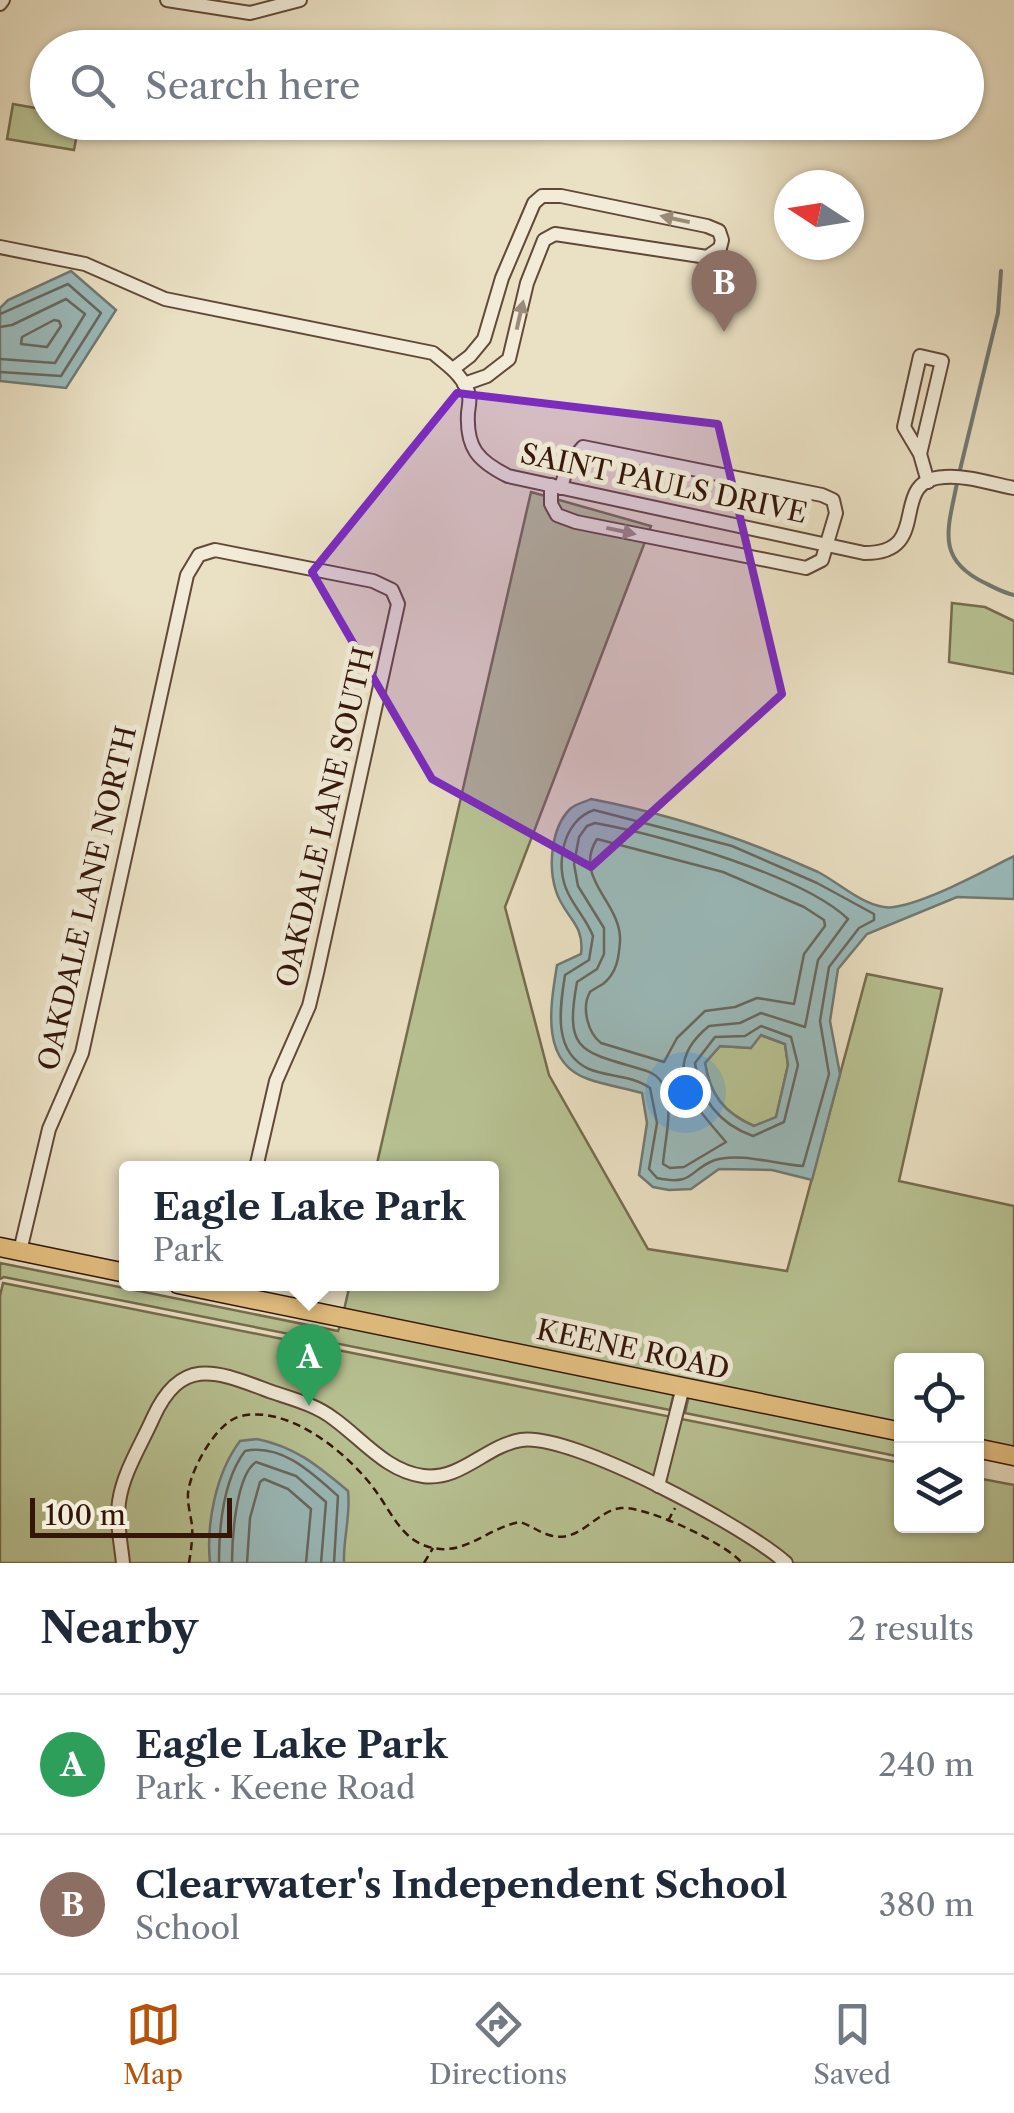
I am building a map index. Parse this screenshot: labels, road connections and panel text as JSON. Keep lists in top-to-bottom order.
{
  "streets": {
    "main road": ["KEENE ROAD"],
    "street": ["SAINT PAULS DRIVE", "OAKDALE LANE SOUTH", "OAKDALE LANE NORTH"]
  },
  "crossings": [
    ["OAKDALE LANE SOUTH", "OAKDALE LANE NORTH"]
  ],
  "scale_bar": "100 m",
  "north": "left",
  "page": {
    "search": "Search here",
    "pins": ["B", "A"],
    "popup": ["Eagle Lake Park", "Park"],
    "scale": "100 m",
    "heading": ["Nearby", "2 results"],
    "list": [
      {
        "mark": "A",
        "name": "Eagle Lake Park",
        "note": "Park · Keene Road",
        "value": "240 m"
      },
      {
        "mark": "B",
        "name": "Clearwater's Independent School",
        "note": "School",
        "value": "380 m"
      }
    ],
    "nav": ["Map", "Directions", "Saved"]
  }
}
